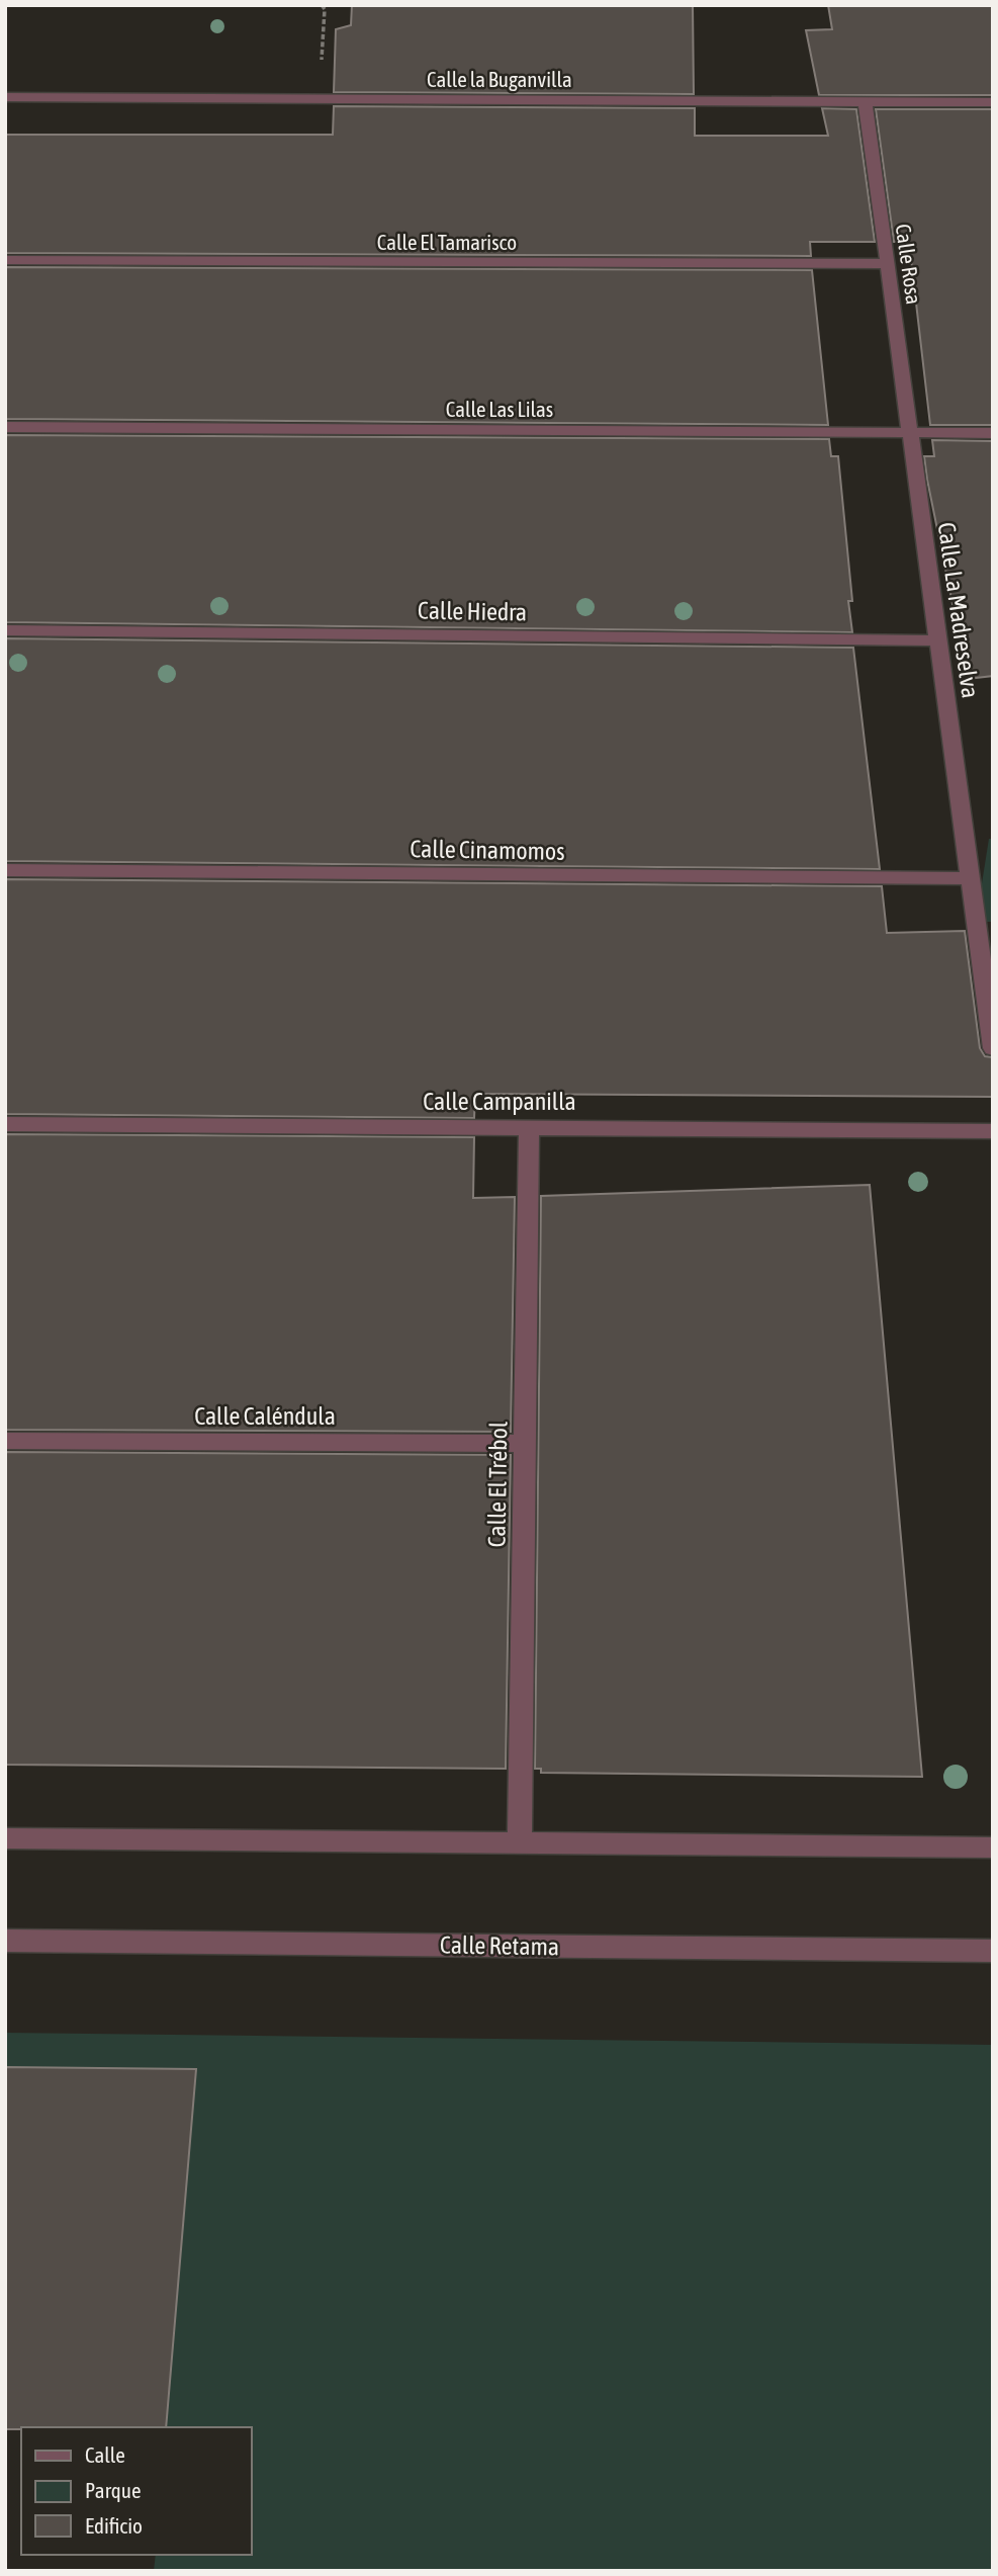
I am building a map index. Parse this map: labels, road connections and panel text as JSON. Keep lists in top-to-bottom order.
{
  "streets": {
    "street": [
      "Calle la Buganvilla",
      "Calle El Tamarisco",
      "Calle Rosa",
      "Calle Las Lilas",
      "Calle La Madreselva",
      "Calle Hiedra",
      "Calle Cinamomos",
      "Calle Campanilla",
      "Calle Caléndula",
      "Calle El Trébol",
      "Calle Retama"
    ]
  },
  "crossings": [
    ["Calle la Buganvilla", "Calle Rosa"],
    ["Calle El Tamarisco", "Calle Rosa"],
    ["Calle Rosa", "Calle Las Lilas"],
    ["Calle Rosa", "Calle La Madreselva"],
    ["Calle Las Lilas", "Calle La Madreselva"],
    ["Calle La Madreselva", "Calle Hiedra"],
    ["Calle La Madreselva", "Calle Cinamomos"],
    ["Calle Campanilla", "Calle El Trébol"],
    ["Calle Caléndula", "Calle El Trébol"]
  ],
  "legend": ["Calle", "Parque", "Edificio"]
}
